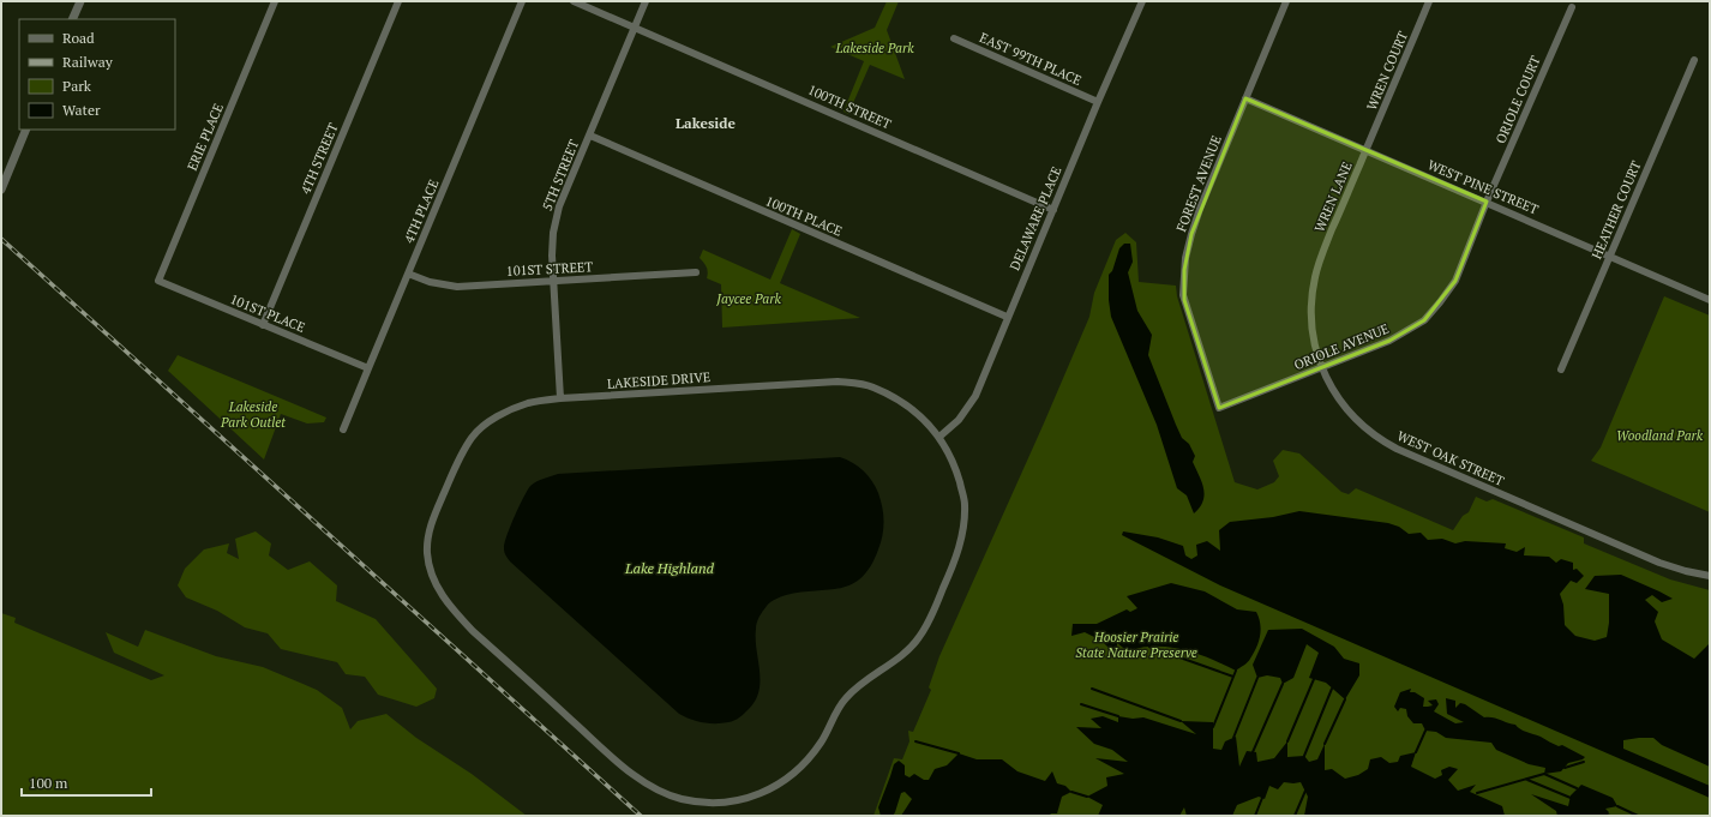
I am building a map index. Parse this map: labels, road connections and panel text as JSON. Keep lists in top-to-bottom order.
{
  "streets": {
    "street": [
      "EAST 99TH PLACE",
      "WREN COURT",
      "ORIOLE COURT",
      "100TH STREET",
      "ERIE PLACE",
      "4TH STREET",
      "5TH STREET",
      "FOREST AVENUE",
      "WEST PINE STREET",
      "WREN LANE",
      "HEATHER COURT",
      "4TH PLACE",
      "100TH PLACE",
      "DELAWARE PLACE",
      "101ST STREET",
      "101ST PLACE",
      "ORIOLE AVENUE",
      "LAKESIDE DRIVE",
      "WEST OAK STREET"
    ]
  },
  "crossings": [
    ["EAST 99TH PLACE", "DELAWARE PLACE"],
    ["WREN COURT", "WEST PINE STREET"],
    ["WREN COURT", "WREN LANE"],
    ["ORIOLE COURT", "WEST PINE STREET"],
    ["ORIOLE COURT", "ORIOLE AVENUE"],
    ["100TH STREET", "5TH STREET"],
    ["100TH STREET", "DELAWARE PLACE"],
    ["ERIE PLACE", "101ST PLACE"],
    ["4TH STREET", "101ST PLACE"],
    ["5TH STREET", "100TH PLACE"],
    ["5TH STREET", "101ST STREET"],
    ["5TH STREET", "LAKESIDE DRIVE"],
    ["FOREST AVENUE", "WEST PINE STREET"],
    ["FOREST AVENUE", "ORIOLE AVENUE"],
    ["WEST PINE STREET", "WREN LANE"],
    ["WEST PINE STREET", "HEATHER COURT"],
    ["WEST PINE STREET", "ORIOLE AVENUE"],
    ["WREN LANE", "WEST OAK STREET"],
    ["4TH PLACE", "101ST STREET"],
    ["4TH PLACE", "101ST PLACE"],
    ["100TH PLACE", "DELAWARE PLACE"],
    ["DELAWARE PLACE", "LAKESIDE DRIVE"],
    ["ORIOLE AVENUE", "WEST OAK STREET"]
  ],
  "districts": ["Lakeside"],
  "water": ["Lake Highland"],
  "parks": [
    "Lakeside Park",
    "Jaycee Park",
    "Lakeside Park Outlet",
    "Woodland Park",
    "Hoosier Prairie State Nature Preserve"
  ],
  "legend": [
    "Road",
    "Railway",
    "Park",
    "Water"
  ],
  "scale_bar": "100 m"
}
